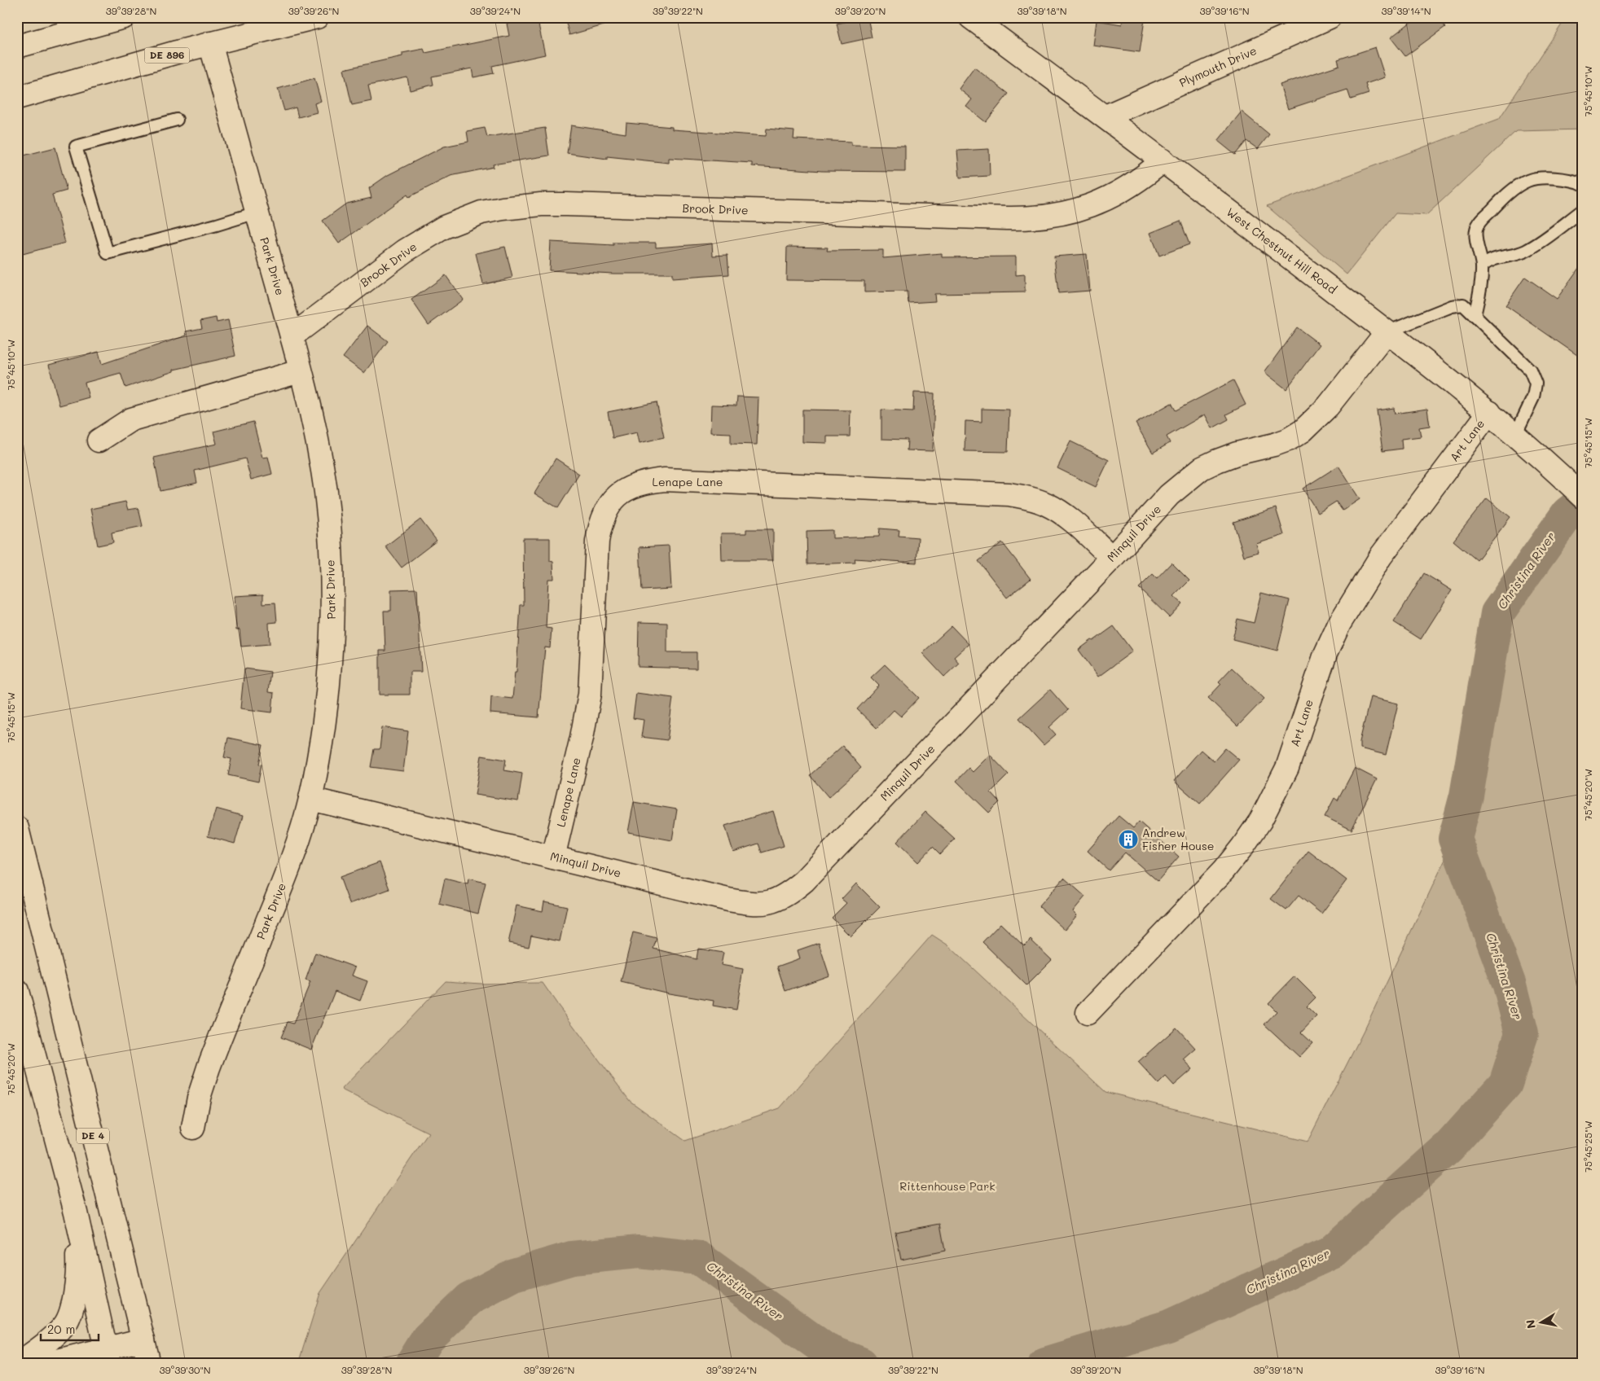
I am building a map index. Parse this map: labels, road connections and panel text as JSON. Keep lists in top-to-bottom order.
{
  "streets": {
    "street": [
      "DE 896",
      "Plymouth Drive",
      "Brook Drive",
      "West Chestnut Hill Road",
      "Park Drive",
      "Art Lane",
      "Lenape Lane",
      "Minquil Drive",
      "DE 4"
    ]
  },
  "crossings": [
    ["DE 896", "Park Drive"],
    ["Plymouth Drive", "West Chestnut Hill Road"],
    ["Brook Drive", "West Chestnut Hill Road"],
    ["Brook Drive", "Park Drive"],
    ["West Chestnut Hill Road", "Art Lane"],
    ["West Chestnut Hill Road", "Minquil Drive"],
    ["Park Drive", "Minquil Drive"],
    ["Lenape Lane", "Minquil Drive"]
  ],
  "water": ["Christina River"],
  "parks": ["Rittenhouse Park"],
  "places": {
    "building": ["Andrew Fisher House"]
  },
  "scale_bar": "20 m",
  "north": "left",
  "coordinates": [
    "39°39'28\"N",
    "39°39'26\"N",
    "39°39'24\"N",
    "39°39'22\"N",
    "39°39'20\"N",
    "39°39'18\"N",
    "39°39'16\"N",
    "39°39'14\"N",
    "75°45'10\"W",
    "75°45'15\"W",
    "75°45'20\"W",
    "75°45'25\"W",
    "39°39'30\"N"
  ]
}
